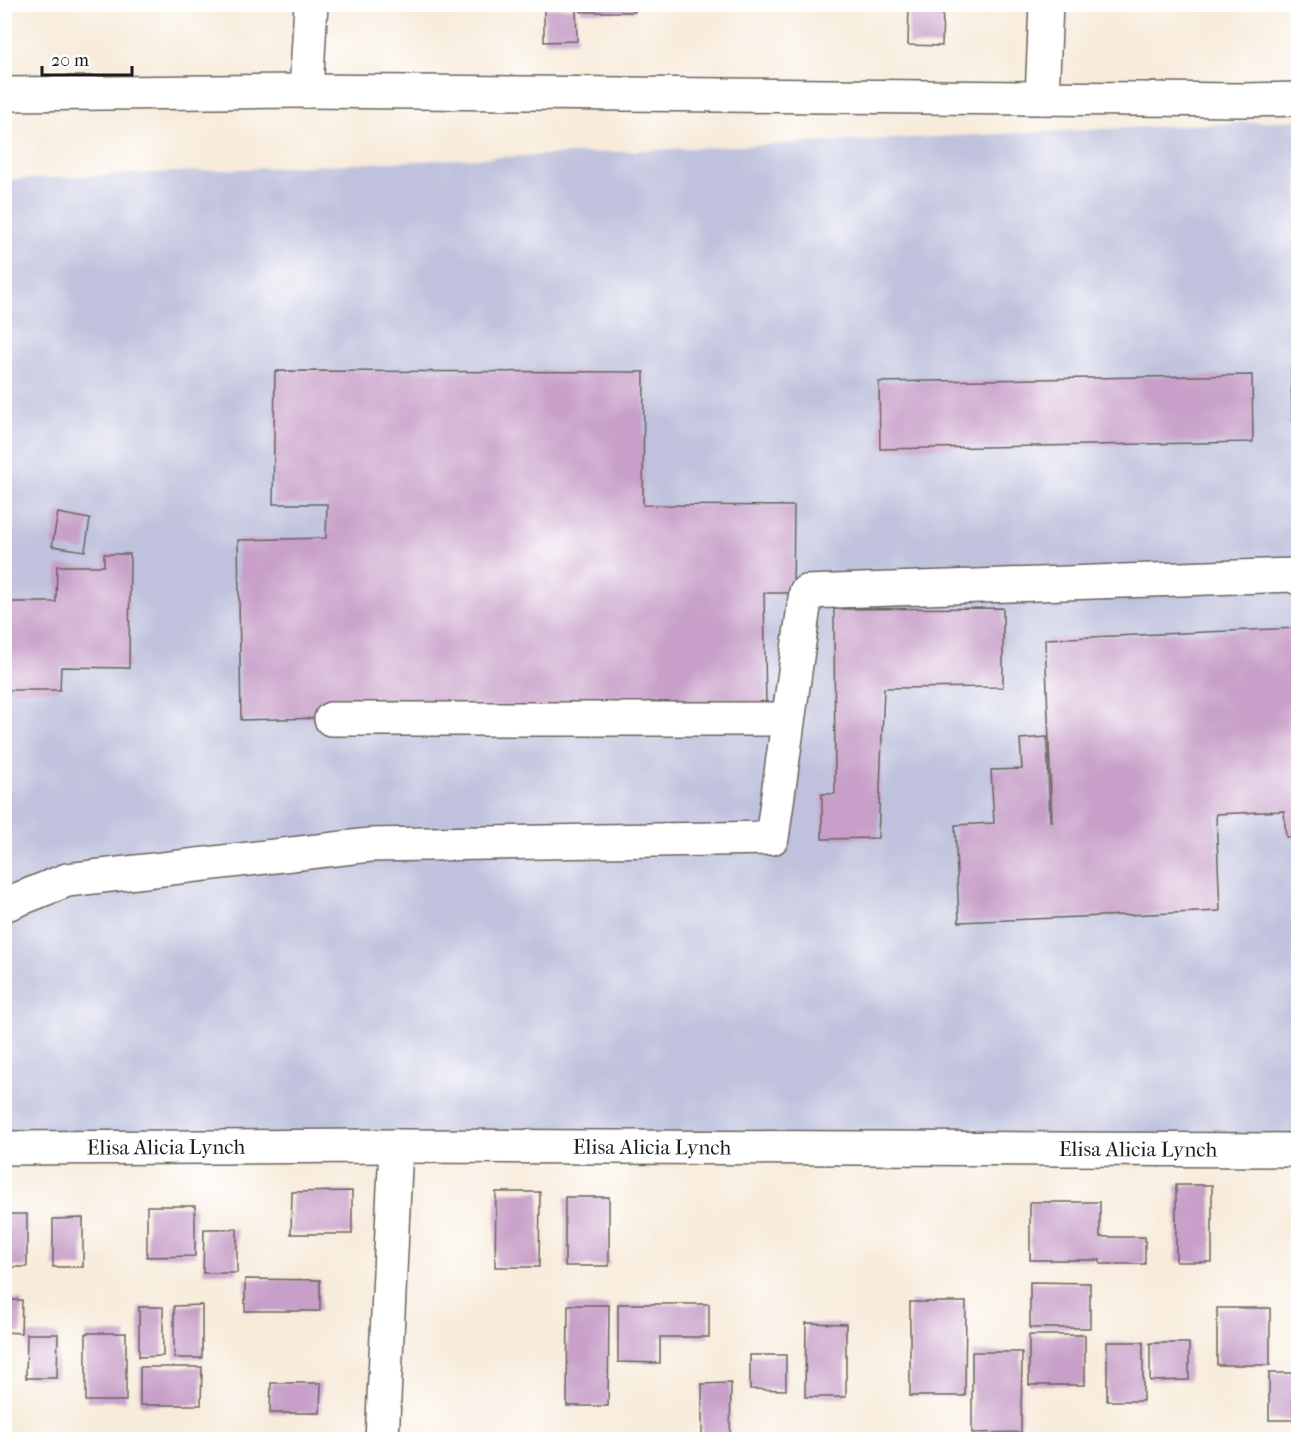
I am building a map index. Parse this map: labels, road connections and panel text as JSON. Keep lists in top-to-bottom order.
{
  "streets": {
    "street": ["Elisa Alicia Lynch"]
  },
  "scale_bar": "20 m"
}
